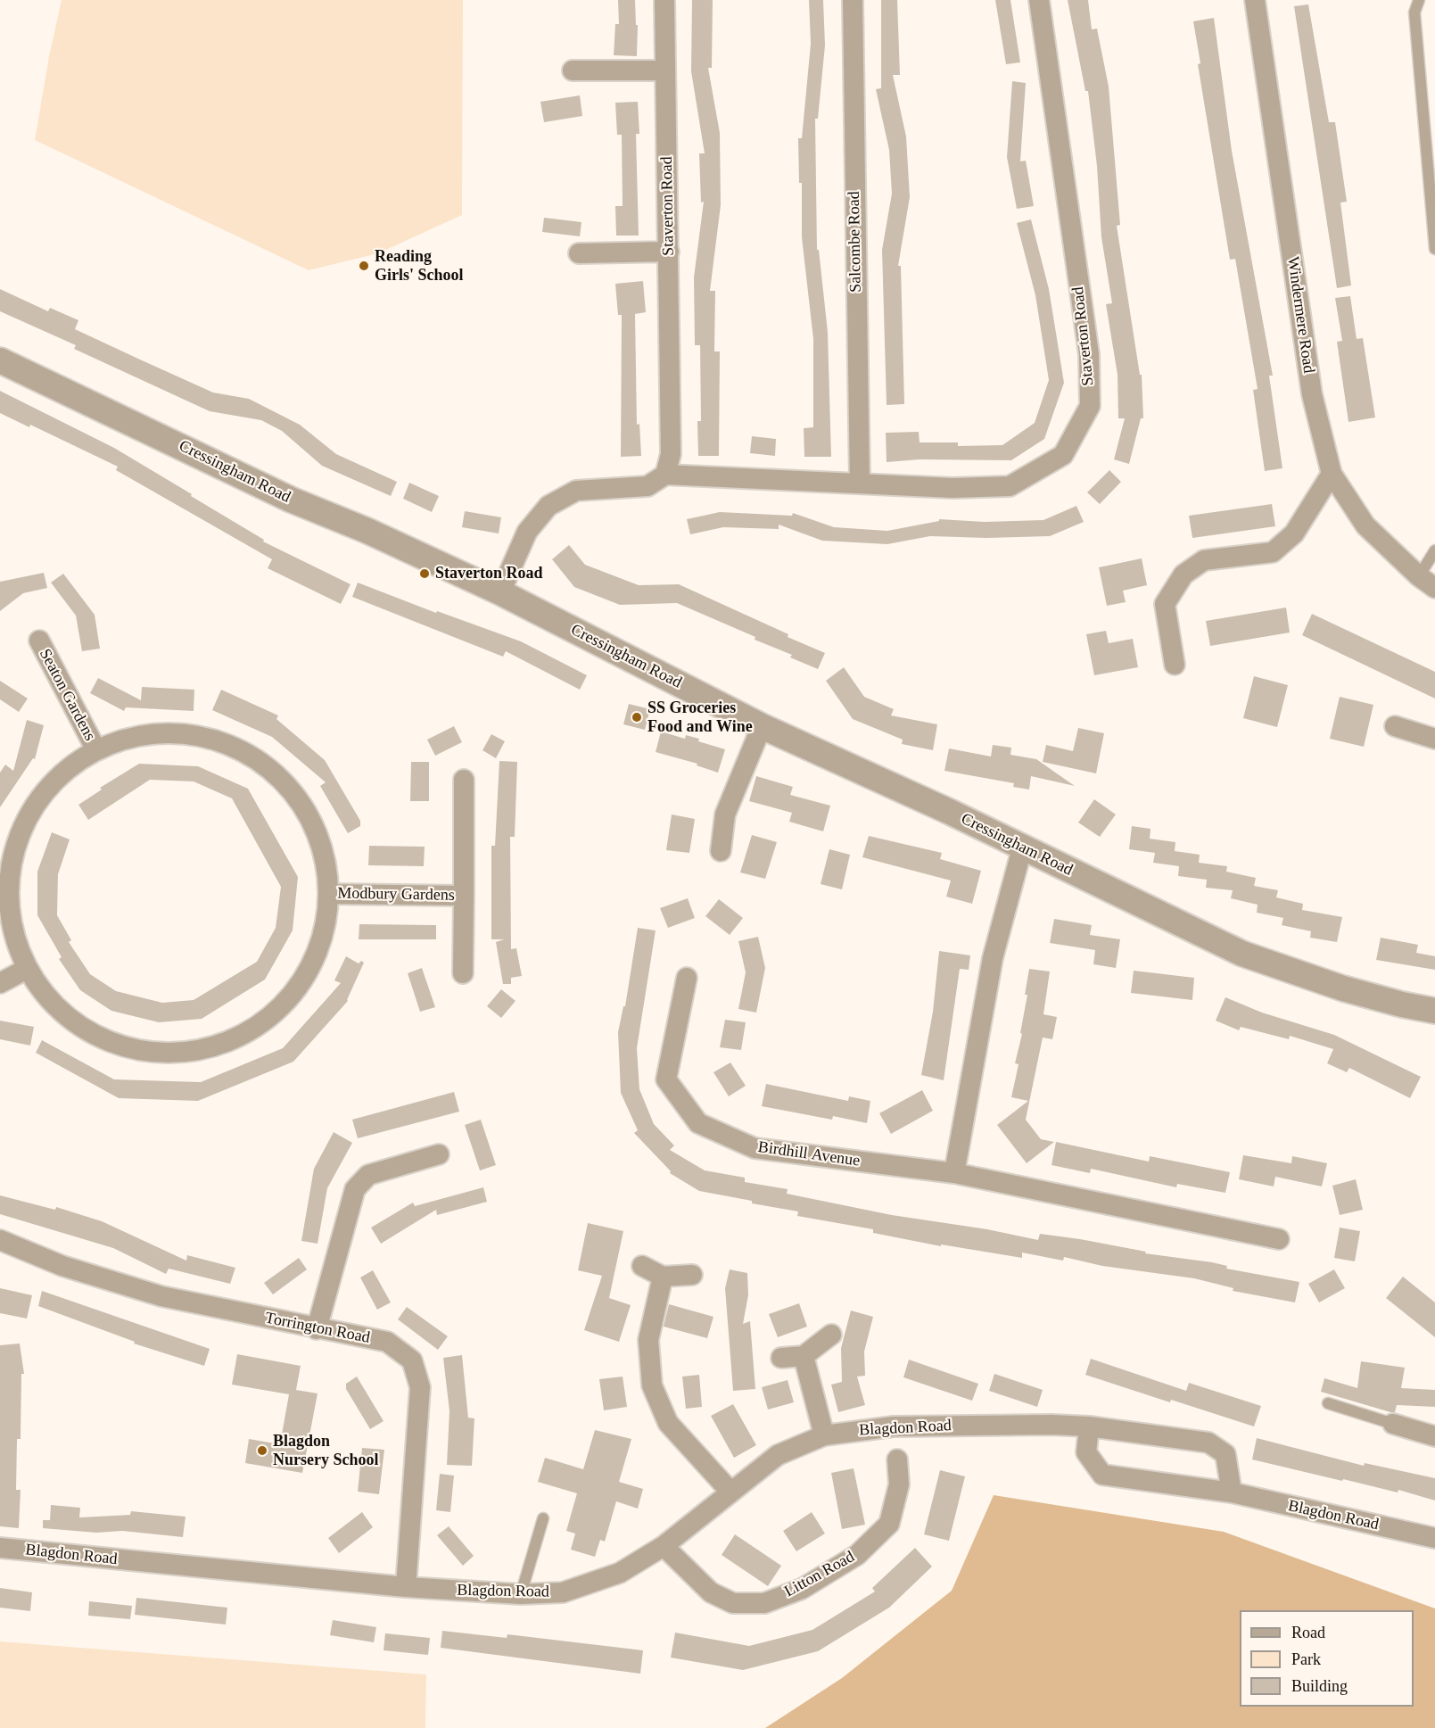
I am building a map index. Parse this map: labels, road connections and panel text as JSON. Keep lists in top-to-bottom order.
{
  "streets": {
    "street": [
      "Staverton Road",
      "Salcombe Road",
      "Windermere Road",
      "Cressingham Road",
      "Seaton Gardens",
      "Modbury Gardens",
      "Birdhill Avenue",
      "Torrington Road",
      "Blagdon Road",
      "Litton Road"
    ]
  },
  "crossings": [
    ["Staverton Road", "Salcombe Road"],
    ["Staverton Road", "Cressingham Road"],
    ["Torrington Road", "Blagdon Road"],
    ["Blagdon Road", "Litton Road"]
  ],
  "places": [
    "Reading Girls' School",
    "Staverton Road",
    "SS Groceries Food and Wine",
    "Blagdon Nursery School"
  ],
  "legend": ["Road", "Park", "Building"]
}
